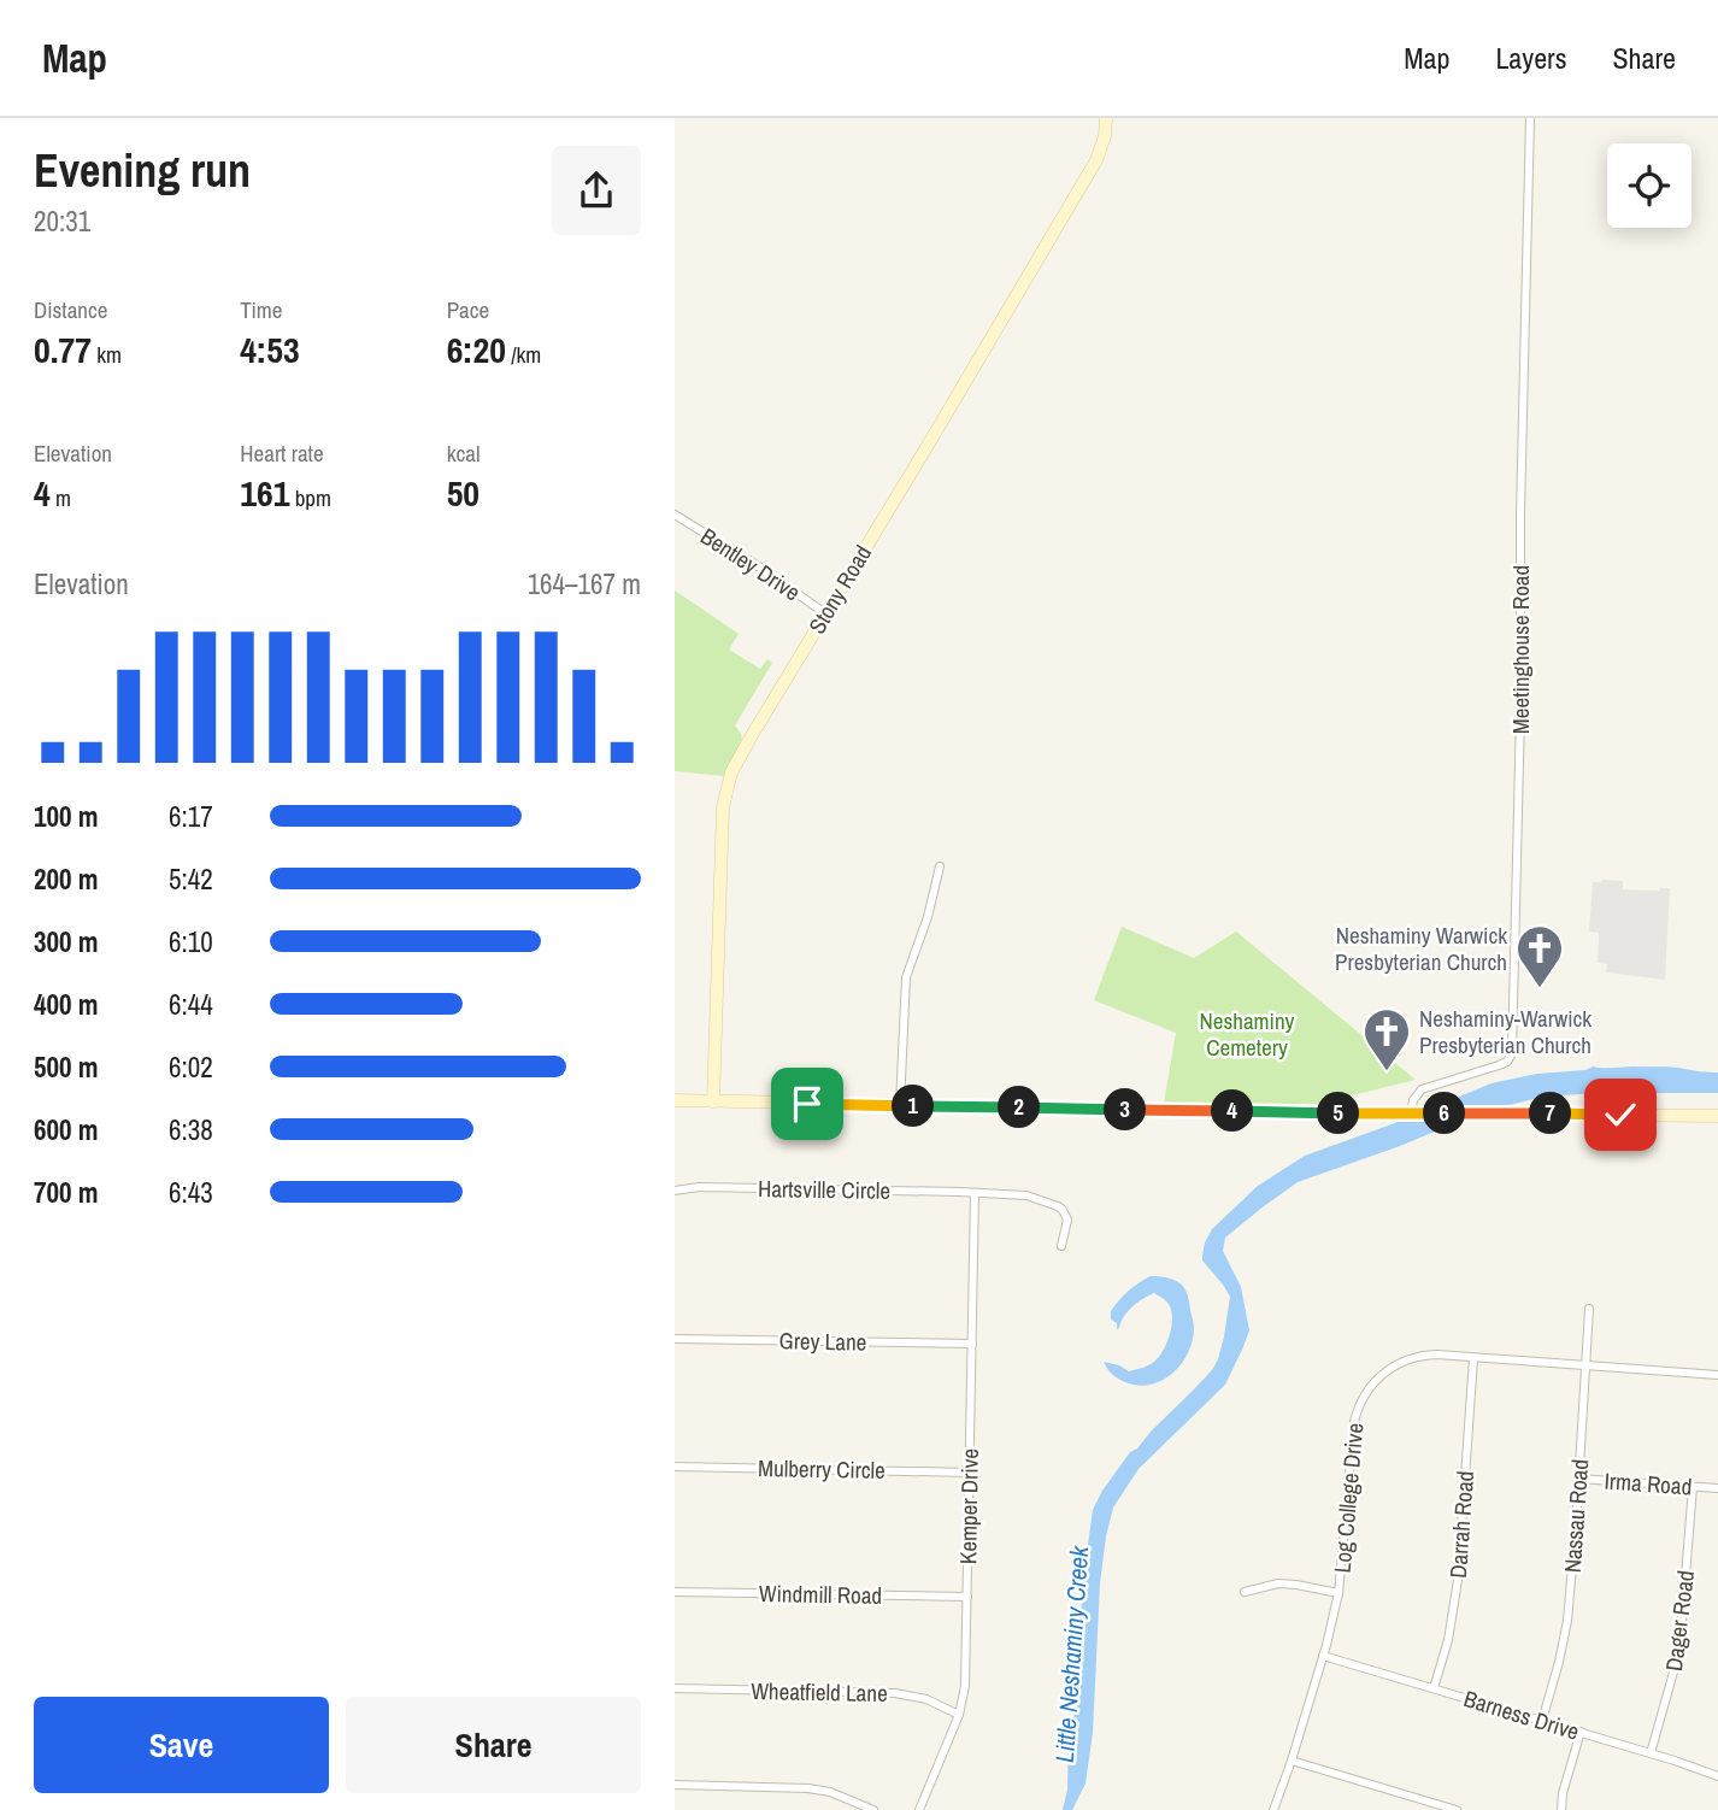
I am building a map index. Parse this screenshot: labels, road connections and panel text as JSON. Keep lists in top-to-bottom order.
{
  "streets": {
    "street": [
      "Bentley Drive",
      "Stony Road",
      "Meetinghouse Road",
      "Hartsville Circle",
      "Grey Lane",
      "Mulberry Circle",
      "Irma Road",
      "Log College Drive",
      "Kemper Drive",
      "Nassau Road",
      "Darrah Road",
      "Windmill Road",
      "Dager Road",
      "Wheatfield Lane",
      "Barness Drive"
    ]
  },
  "crossings": [
    ["Bentley Drive", "Stony Road"],
    ["Hartsville Circle", "Kemper Drive"],
    ["Grey Lane", "Kemper Drive"],
    ["Mulberry Circle", "Kemper Drive"],
    ["Irma Road", "Nassau Road"],
    ["Irma Road", "Dager Road"],
    ["Log College Drive", "Nassau Road"],
    ["Log College Drive", "Darrah Road"],
    ["Log College Drive", "Barness Drive"],
    ["Kemper Drive", "Windmill Road"],
    ["Kemper Drive", "Wheatfield Lane"],
    ["Nassau Road", "Barness Drive"],
    ["Darrah Road", "Barness Drive"],
    ["Dager Road", "Barness Drive"]
  ],
  "water": ["Little Neshaminy Creek"],
  "parks": ["Neshaminy Cemetery"],
  "places": {
    "church": ["Neshaminy Warwick Presbyterian Church", "Neshaminy-Warwick Presbyterian Church"]
  },
  "page": {
    "header": "Map",
    "nav": ["Map", "Layers", "Share"],
    "heading": ["Evening run", "20:31"],
    "stats": [
      ["Distance", "0.77 km"],
      ["Time", "4:53"],
      ["Pace", "6:20 /km"],
      ["Elevation", "4 m"],
      ["Heart rate", "161 bpm"],
      ["kcal", "50"]
    ],
    "chart": ["Elevation", "164–167 m"],
    "list": [
      {
        "name": "100 m",
        "note": "6:17"
      },
      {
        "name": "200 m",
        "note": "5:42"
      },
      {
        "name": "300 m",
        "note": "6:10"
      },
      {
        "name": "400 m",
        "note": "6:44"
      },
      {
        "name": "500 m",
        "note": "6:02"
      },
      {
        "name": "600 m",
        "note": "6:38"
      },
      {
        "name": "700 m",
        "note": "6:43"
      }
    ],
    "pins": [
      "1",
      "2",
      "3",
      "4",
      "5",
      "6",
      "7"
    ],
    "buttons": ["Save", "Share"]
  }
}
